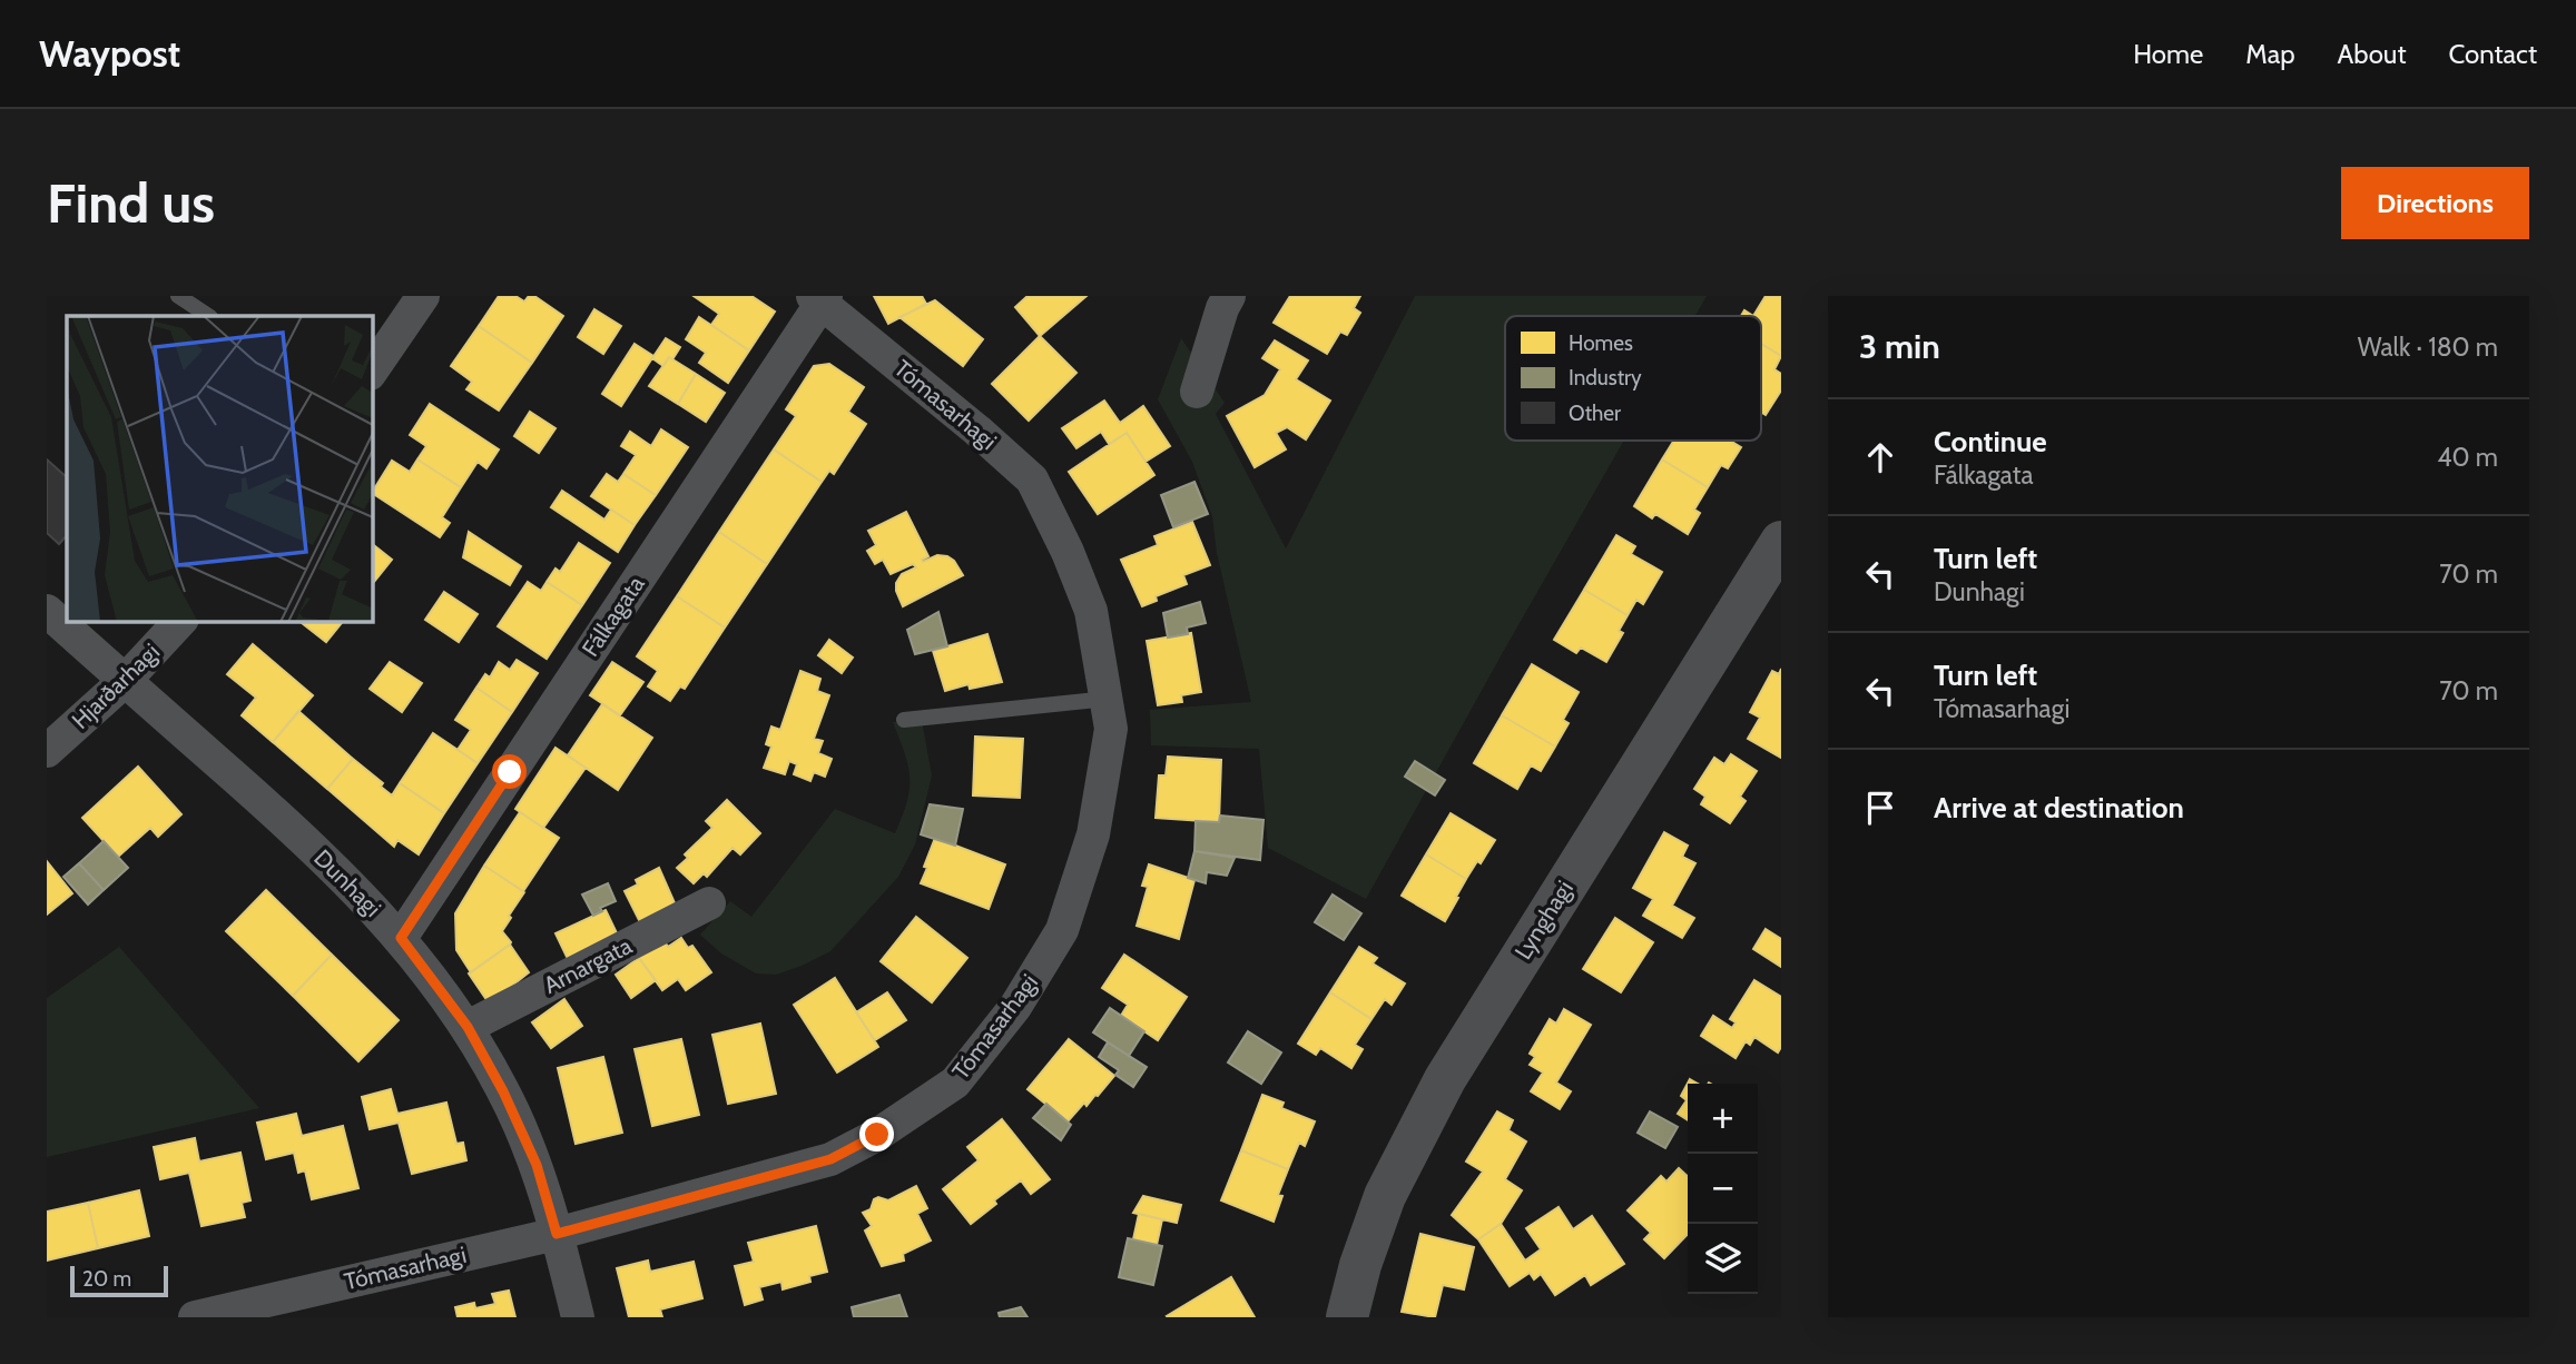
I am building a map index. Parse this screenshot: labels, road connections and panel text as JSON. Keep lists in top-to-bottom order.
{
  "streets": {
    "street": [
      "Tómasarhagi",
      "Fálkagata",
      "Hjarðarhagi",
      "Dunhagi",
      "Lynghagi",
      "Arnargata"
    ]
  },
  "crossings": [
    ["Tómasarhagi", "Fálkagata"],
    ["Tómasarhagi", "Dunhagi"],
    ["Fálkagata", "Dunhagi"],
    ["Hjarðarhagi", "Dunhagi"],
    ["Dunhagi", "Arnargata"]
  ],
  "legend": ["Homes", "Industry", "Other"],
  "scale_bar": "20 m",
  "page": {
    "header": "Waypost",
    "nav": [
      "Home",
      "Map",
      "About",
      "Contact"
    ],
    "buttons": "Directions",
    "title": "Find us",
    "heading": ["3 min", "Walk · 180 m"],
    "list": [
      ["Continue", "Fálkagata", "40 m"],
      ["Turn left", "Dunhagi", "70 m"],
      ["Turn left", "Tómasarhagi", "70 m"],
      "Arrive at destination"
    ],
    "map_buttons": ["+", "−"],
    "scale": "20 m"
  }
}
